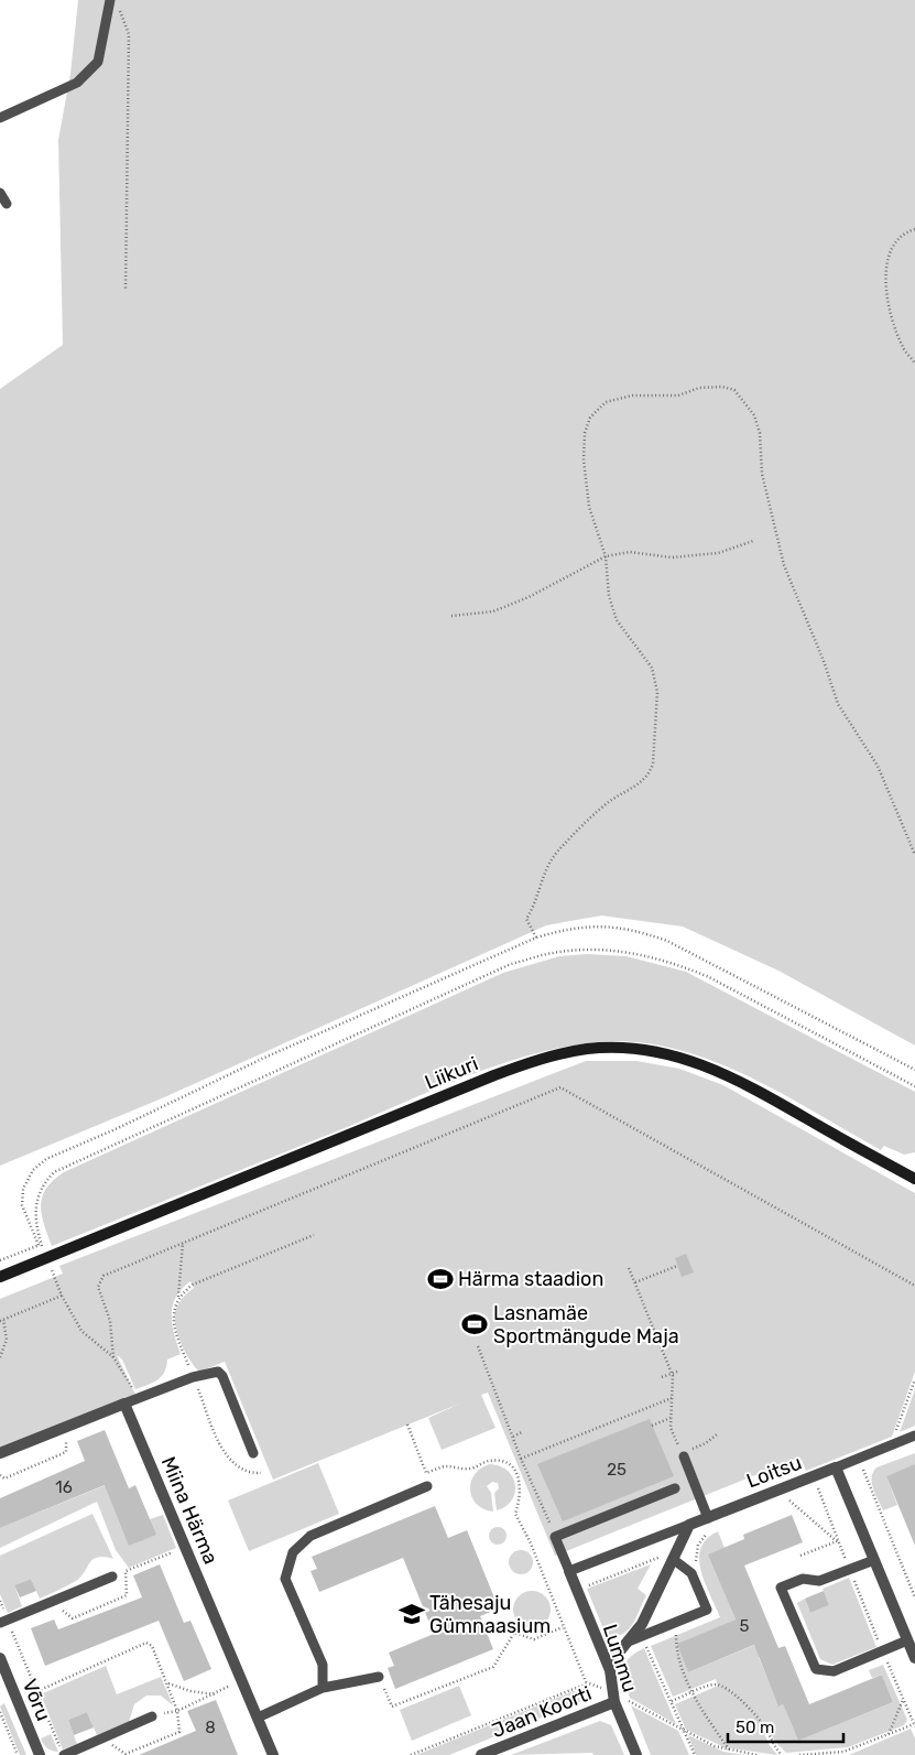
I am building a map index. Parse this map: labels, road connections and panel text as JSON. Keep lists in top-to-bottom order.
{
  "streets": {
    "street": [
      "Liikuri",
      "Loitsu",
      "Miina Härma",
      "Lummu",
      "Võru",
      "Jaan Koorti"
    ]
  },
  "crossings": [
    ["Lummu", "Jaan Koorti"]
  ],
  "places": {
    "sports": ["Härma staadion", "Lasnamäe Sportmängude Maja"],
    "school or university": ["Tähesaju Gümnaasium"]
  },
  "house_numbers": [
    "25",
    "16",
    "5",
    "8"
  ],
  "scale_bar": "50 m"
}
